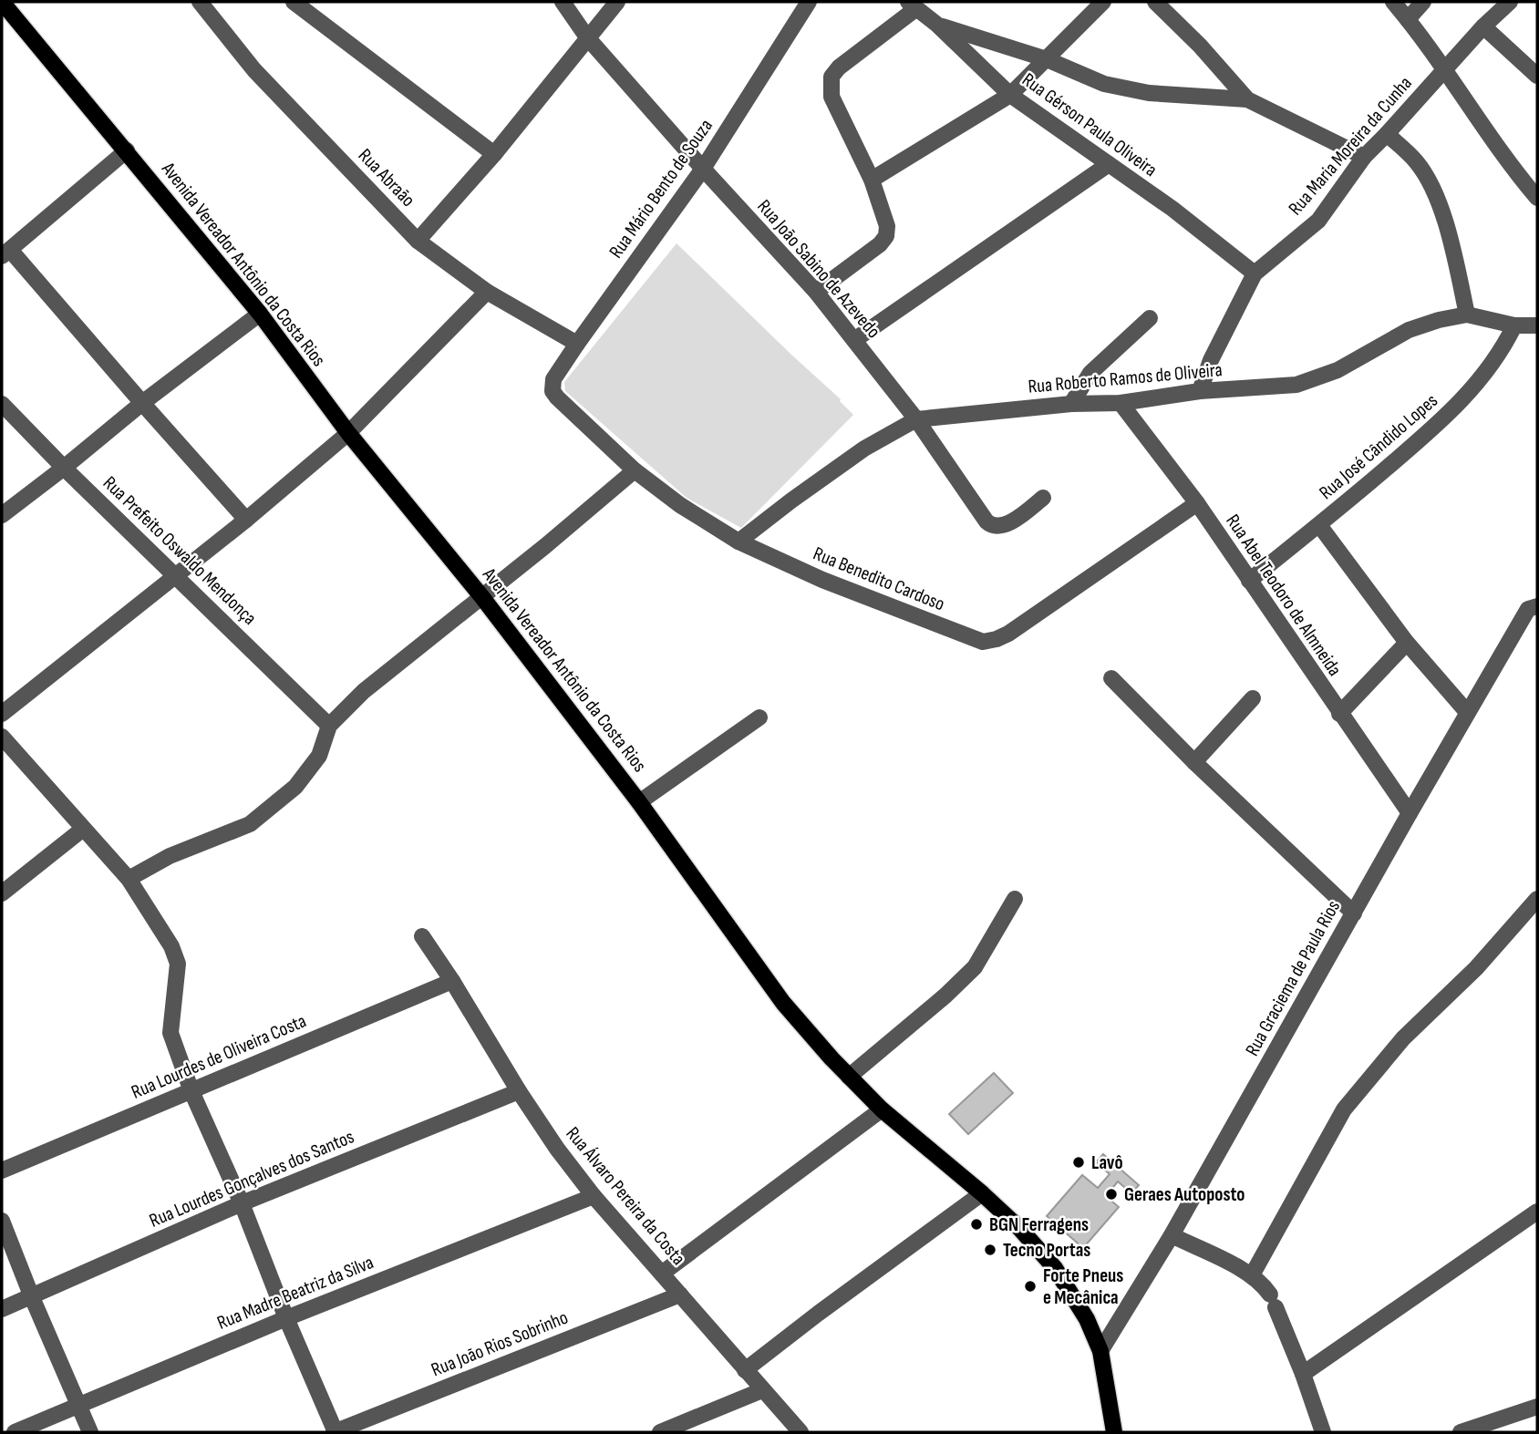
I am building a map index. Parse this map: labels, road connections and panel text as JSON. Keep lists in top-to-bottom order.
{
  "streets": {
    "main road": ["Avenida Vereador Antônio da Costa Rios"],
    "street": [
      "Rua Gérson Paula Oliveira",
      "Rua Maria Moreira da Cunha",
      "Rua Abraão",
      "Rua Mário Bento de Souza",
      "Rua João Sabino de Azevedo",
      "Rua Roberto Ramos de Oliveira",
      "Rua José Cândido Lopes",
      "Rua Prefeito Oswaldo Mendonça",
      "Rua Benedito Cardoso",
      "Rua Abel Teodoro de Almneida",
      "Rua Graciema de Paula Rios",
      "Rua Lourdes de Oliveira Costa",
      "Rua Lourdes Gonçalves dos Santos",
      "Rua Álvaro Pereira da Costa",
      "Rua Madre Beatriz da Silva",
      "Rua João Rios Sobrinho"
    ]
  },
  "crossings": [
    ["Rua Gérson Paula Oliveira", "Rua Maria Moreira da Cunha"],
    ["Rua Maria Moreira da Cunha", "Rua Roberto Ramos de Oliveira"],
    ["Rua Abraão", "Rua Mário Bento de Souza"],
    ["Rua Mário Bento de Souza", "Rua João Sabino de Azevedo"],
    ["Rua Mário Bento de Souza", "Rua Benedito Cardoso"],
    ["Avenida Vereador Antônio da Costa Rios", "Rua Graciema de Paula Rios"],
    ["Rua João Sabino de Azevedo", "Rua Roberto Ramos de Oliveira"],
    ["Rua Roberto Ramos de Oliveira", "Rua José Cândido Lopes"],
    ["Rua Roberto Ramos de Oliveira", "Rua Benedito Cardoso"],
    ["Rua Roberto Ramos de Oliveira", "Rua Abel Teodoro de Almneida"],
    ["Rua José Cândido Lopes", "Rua Abel Teodoro de Almneida"],
    ["Rua Benedito Cardoso", "Rua Abel Teodoro de Almneida"],
    ["Rua Abel Teodoro de Almneida", "Rua Graciema de Paula Rios"],
    ["Rua Lourdes de Oliveira Costa", "Rua Álvaro Pereira da Costa"],
    ["Rua Lourdes Gonçalves dos Santos", "Rua Álvaro Pereira da Costa"],
    ["Rua Álvaro Pereira da Costa", "Rua Madre Beatriz da Silva"],
    ["Rua Álvaro Pereira da Costa", "Rua João Rios Sobrinho"]
  ],
  "places": [
    "Lavô",
    "Geraes Autoposto",
    "BGN Ferragens",
    "Tecno Portas",
    "Forte Pneus e Mecânica"
  ]
}
